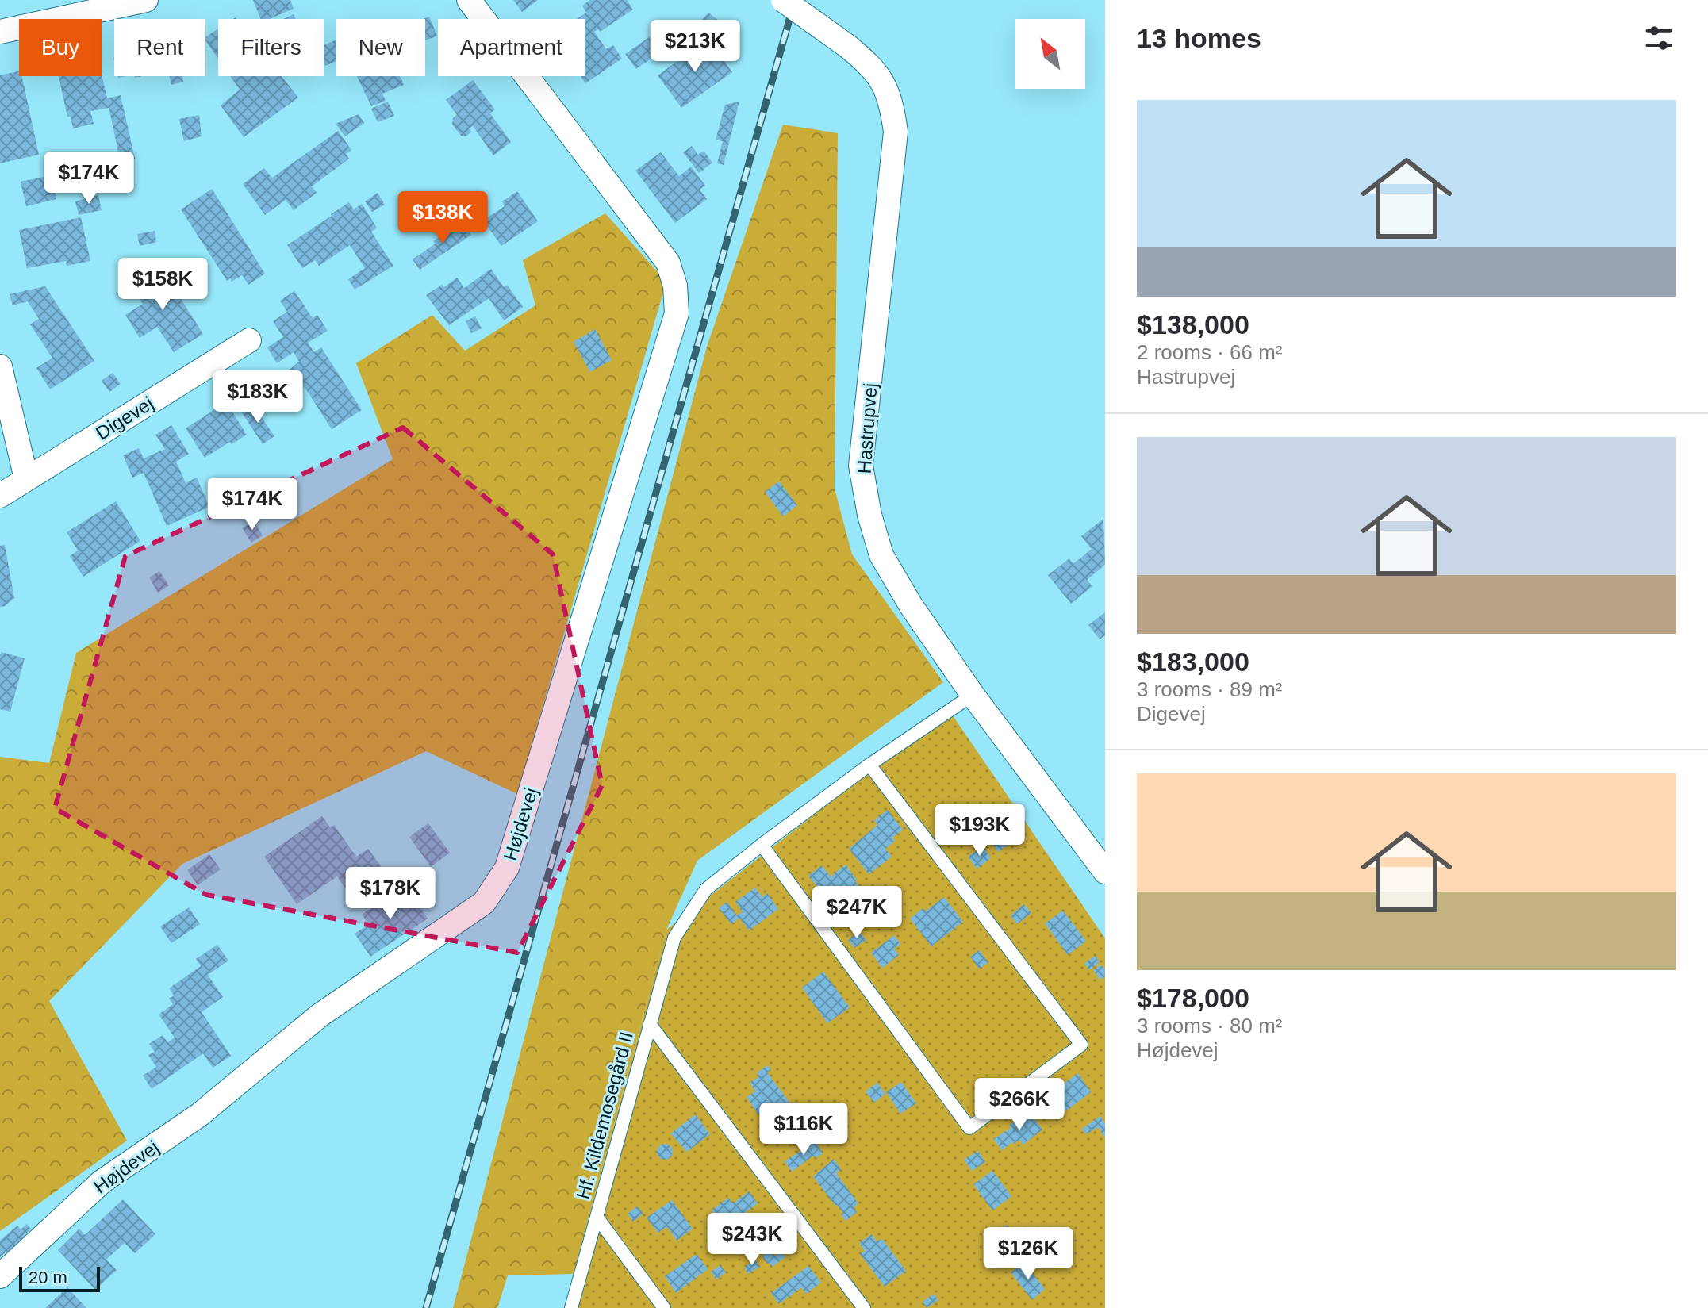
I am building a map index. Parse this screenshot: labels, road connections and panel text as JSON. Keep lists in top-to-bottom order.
{
  "streets": {
    "street": ["Digevej", "Hastrupvej", "Højdevej"],
    "lane": ["Hf. Kildemosegård II"]
  },
  "crossings": [
    ["Hastrupvej", "Hf. Kildemosegård II"]
  ],
  "scale_bar": "20 m",
  "north": "top left",
  "page": {
    "heading": "13 homes",
    "chip": [
      "Buy",
      "Rent",
      "Filters",
      "New",
      "Apartment"
    ],
    "price": [
      "$213K",
      "$174K",
      "$138K",
      "$158K",
      "$183K",
      "$174K",
      "$193K",
      "$178K",
      "$247K",
      "$266K",
      "$116K",
      "$243K",
      "$126K"
    ],
    "list": [
      {
        "name": "$138,000",
        "note": "2 rooms · 66 m² · Hastrupvej"
      },
      {
        "name": "$183,000",
        "note": "3 rooms · 89 m² · Digevej"
      },
      {
        "name": "$178,000",
        "note": "3 rooms · 80 m² · Højdevej"
      }
    ],
    "scale": "20 m"
  }
}
